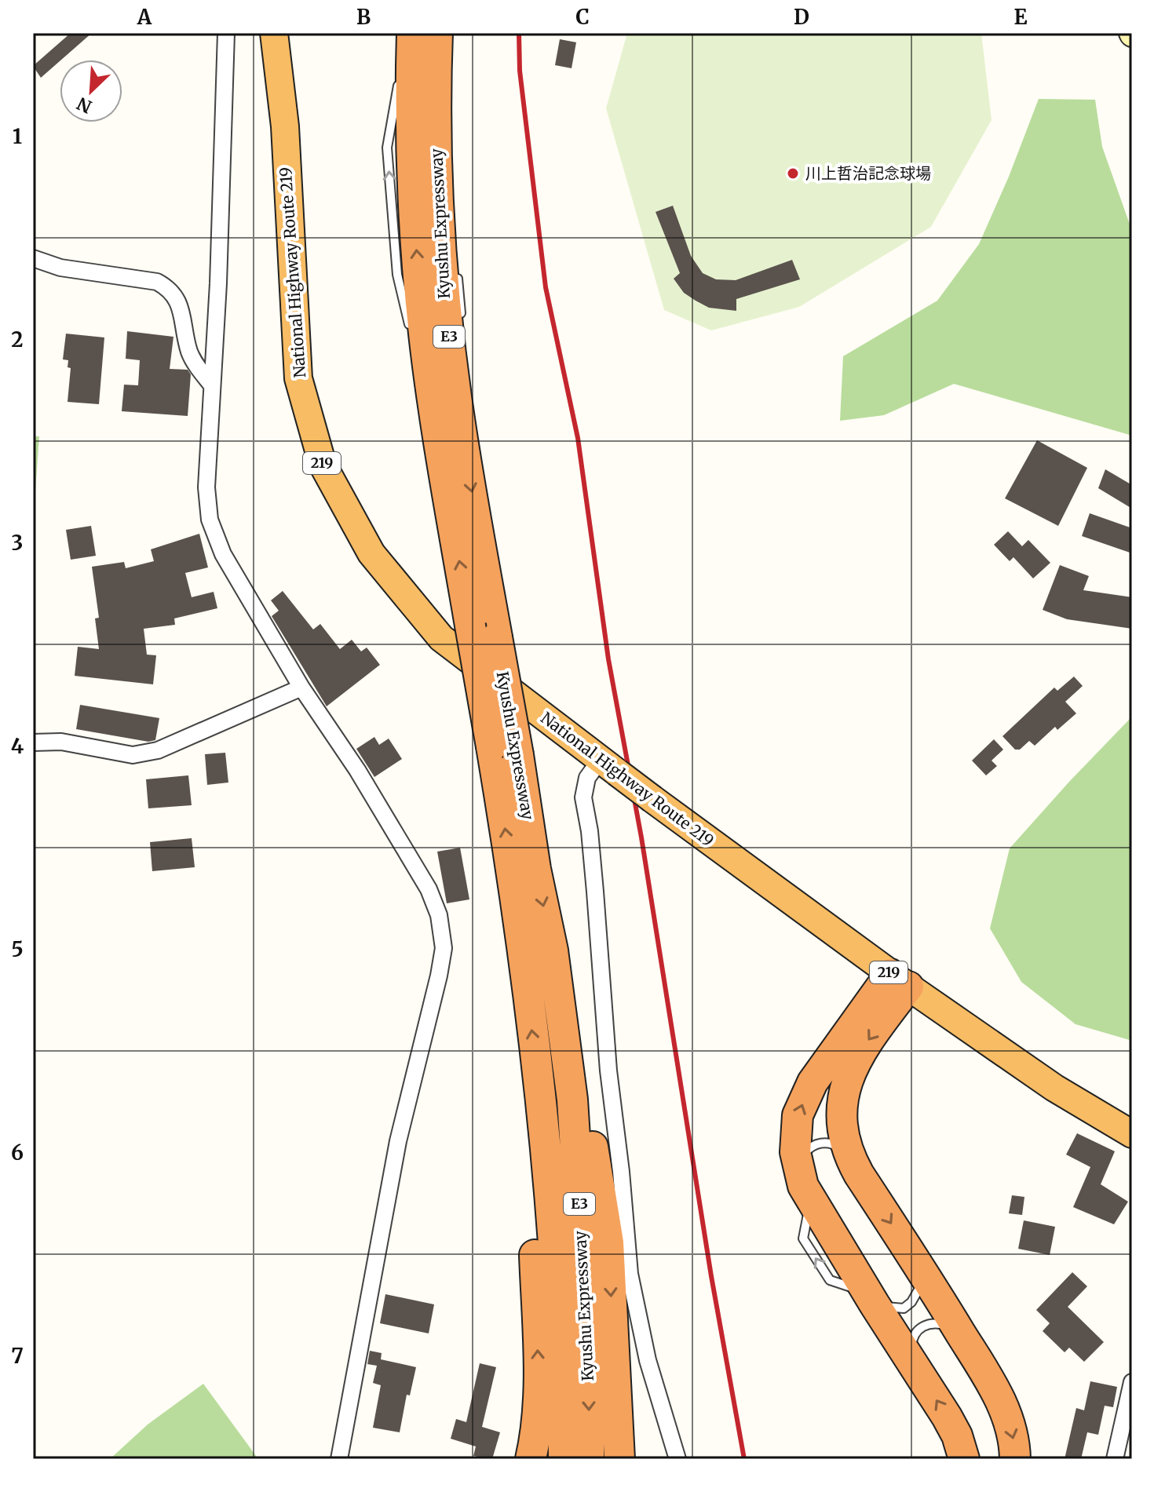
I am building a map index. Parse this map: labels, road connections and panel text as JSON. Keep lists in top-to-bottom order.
{
  "streets": {
    "highway": [
      "Kyushu Expressway",
      "National Highway Route 219",
      "E3",
      "219"
    ]
  },
  "places": ["川上哲治記念球場"],
  "north": "bottom left",
  "grid": {
    "columns": [
      "A",
      "B",
      "C",
      "D",
      "E"
    ],
    "rows": [
      "1",
      "2",
      "3",
      "4",
      "5",
      "6",
      "7"
    ]
  }
}
